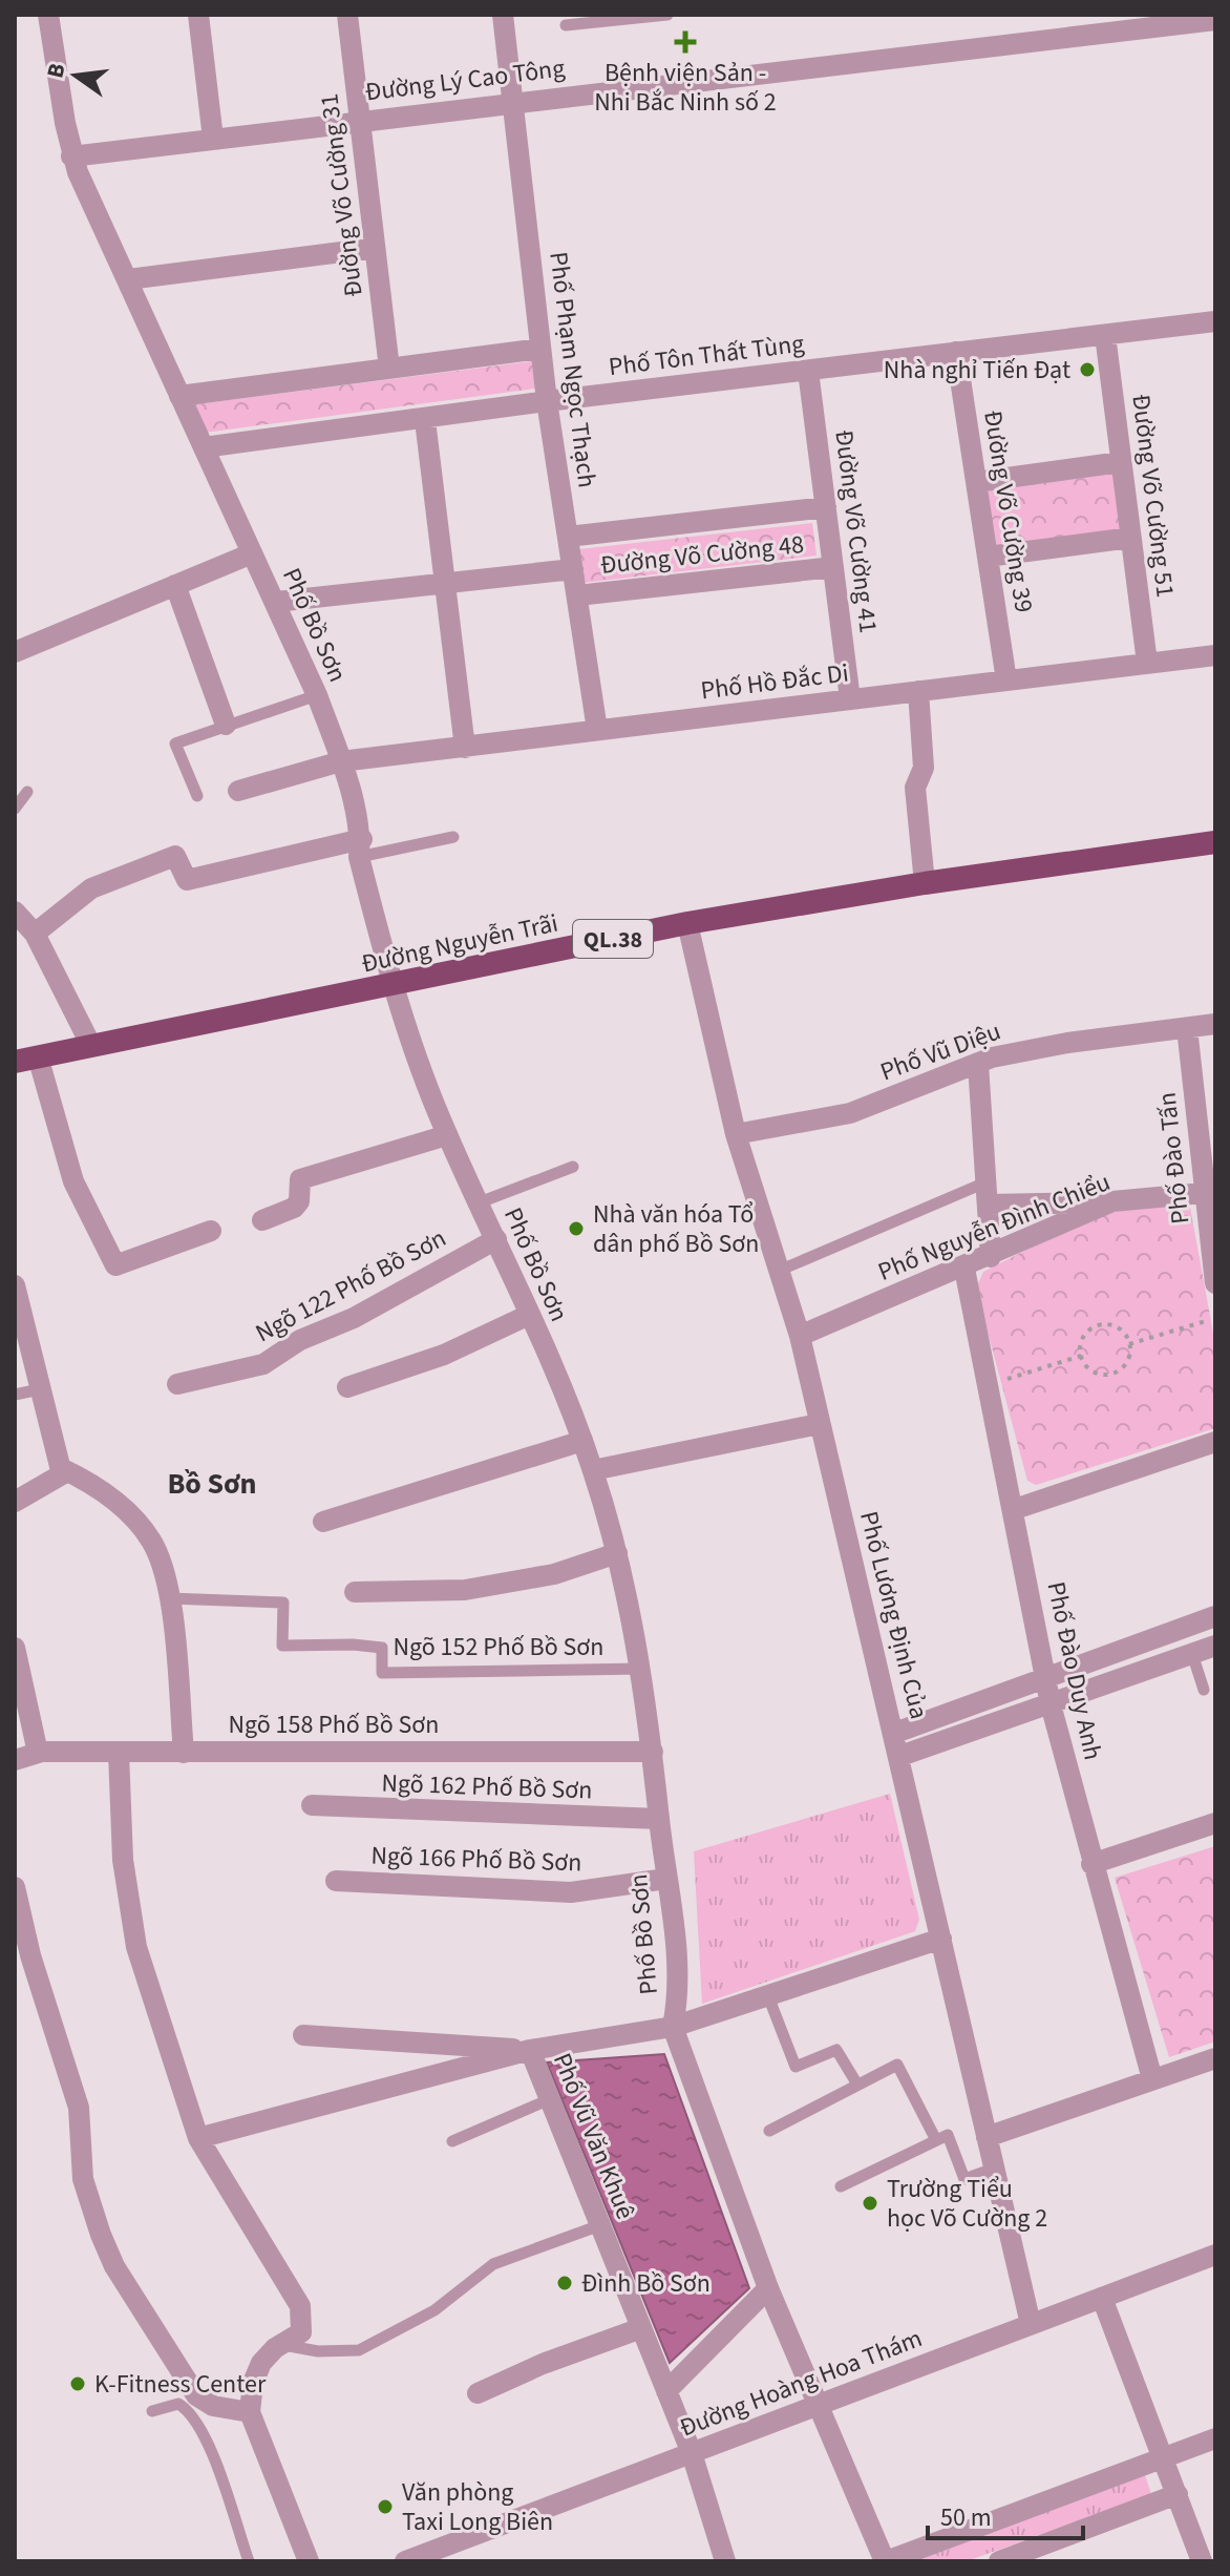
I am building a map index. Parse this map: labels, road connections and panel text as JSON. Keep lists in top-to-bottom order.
{
  "streets": {
    "highway": ["QL.38", "Đường Nguyễn Trãi"],
    "street": [
      "Đường Lý Cao Tông",
      "Đường Võ Cường 31",
      "Phố Tôn Thất Tùng",
      "Phố Phạm Ngọc Thạch",
      "Đường Võ Cường 51",
      "Đường Võ Cường 39",
      "Đường Võ Cường 41",
      "Đường Võ Cường 48",
      "Phố Bồ Sơn",
      "Phố Hồ Đắc Di",
      "Phố Vũ Diệu",
      "Phố Đào Tấn",
      "Phố Nguyễn Đình Chiểu",
      "Ngõ 122 Phố Bồ Sơn",
      "Phố Lương Định Của",
      "Phố Đào Duy Anh",
      "Ngõ 158 Phố Bồ Sơn",
      "Ngõ 162 Phố Bồ Sơn",
      "Ngõ 166 Phố Bồ Sơn",
      "Phố Vũ Văn Khuê",
      "Đường Hoàng Hoa Thám"
    ],
    "lane": ["Ngõ 152 Phố Bồ Sơn"]
  },
  "crossings": [
    ["Đường Lý Cao Tông", "Đường Võ Cường 31"],
    ["Đường Lý Cao Tông", "Phố Phạm Ngọc Thạch"],
    ["Đường Lý Cao Tông", "Phố Bồ Sơn"],
    ["Phố Tôn Thất Tùng", "Phố Phạm Ngọc Thạch"],
    ["Phố Tôn Thất Tùng", "Đường Võ Cường 51"],
    ["Phố Tôn Thất Tùng", "Đường Võ Cường 39"],
    ["Phố Tôn Thất Tùng", "Đường Võ Cường 41"],
    ["Phố Tôn Thất Tùng", "Phố Bồ Sơn"],
    ["Phố Phạm Ngọc Thạch", "Đường Võ Cường 48"],
    ["Phố Phạm Ngọc Thạch", "Phố Hồ Đắc Di"],
    ["Đường Võ Cường 51", "Phố Hồ Đắc Di"],
    ["Đường Võ Cường 39", "Phố Hồ Đắc Di"],
    ["Đường Võ Cường 41", "Đường Võ Cường 48"],
    ["Đường Võ Cường 41", "Phố Hồ Đắc Di"],
    ["Phố Bồ Sơn", "Phố Hồ Đắc Di"],
    ["Phố Bồ Sơn", "Đường Nguyễn Trãi"],
    ["Phố Bồ Sơn", "Ngõ 122 Phố Bồ Sơn"],
    ["Phố Bồ Sơn", "Ngõ 152 Phố Bồ Sơn"],
    ["Phố Bồ Sơn", "Ngõ 158 Phố Bồ Sơn"],
    ["Phố Bồ Sơn", "Ngõ 162 Phố Bồ Sơn"],
    ["Phố Bồ Sơn", "Ngõ 166 Phố Bồ Sơn"],
    ["Phố Bồ Sơn", "Phố Vũ Văn Khuê"],
    ["Phố Bồ Sơn", "Đường Hoàng Hoa Thám"],
    ["Đường Nguyễn Trãi", "Phố Lương Định Của"],
    ["Phố Vũ Diệu", "Phố Đào Tấn"],
    ["Phố Vũ Diệu", "Phố Lương Định Của"],
    ["Phố Đào Tấn", "Phố Nguyễn Đình Chiểu"],
    ["Phố Nguyễn Đình Chiểu", "Phố Lương Định Của"],
    ["Phố Nguyễn Đình Chiểu", "Phố Đào Duy Anh"],
    ["Phố Lương Định Của", "Phố Vũ Văn Khuê"],
    ["Phố Lương Định Của", "Đường Hoàng Hoa Thám"],
    ["Phố Vũ Văn Khuê", "Đường Hoàng Hoa Thám"]
  ],
  "districts": ["Bồ Sơn"],
  "places": {
    "health": ["Bệnh viện Sản - Nhi Bắc Ninh số 2"],
    "other": [
      "Nhà nghỉ Tiến Đạt",
      "Nhà văn hóa Tổ dân phố Bồ Sơn",
      "Trường Tiểu học Võ Cường 2",
      "Đình Bồ Sơn",
      "K-Fitness Center",
      "Văn phòng Taxi Long Biên"
    ]
  },
  "scale_bar": "50 m",
  "north": "left"
}
